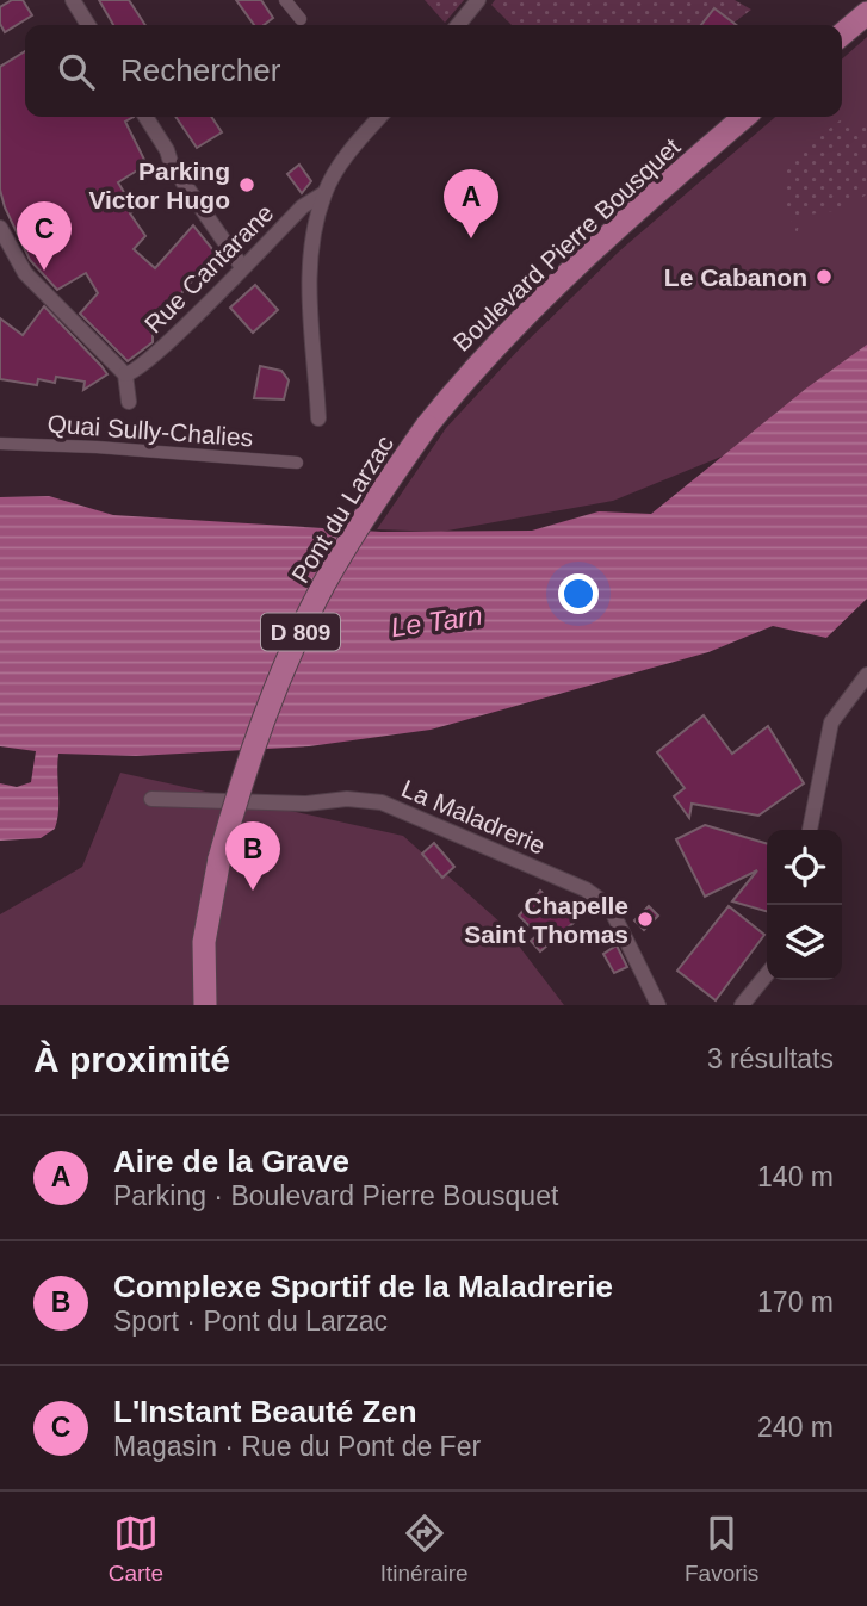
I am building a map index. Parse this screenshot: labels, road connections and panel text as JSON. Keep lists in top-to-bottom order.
{
  "streets": {
    "main road": ["Boulevard Pierre Bousquet", "Pont du Larzac", "D 809"],
    "street": ["Rue Cantarane", "Quai Sully-Chalies", "La Maladrerie"]
  },
  "crossings": [
    ["Boulevard Pierre Bousquet", "Pont du Larzac"]
  ],
  "water": ["Le Tarn"],
  "places": ["Parking Victor Hugo", "Le Cabanon", "Chapelle Saint Thomas"],
  "page": {
    "search": "Rechercher",
    "pins": ["A", "C", "B"],
    "heading": ["À proximité", "3 résultats"],
    "list": [
      {
        "mark": "A",
        "name": "Aire de la Grave",
        "note": "Parking · Boulevard Pierre Bousquet",
        "value": "140 m"
      },
      {
        "mark": "B",
        "name": "Complexe Sportif de la Maladrerie",
        "note": "Sport · Pont du Larzac",
        "value": "170 m"
      },
      {
        "mark": "C",
        "name": "L'Instant Beauté Zen",
        "note": "Magasin · Rue du Pont de Fer",
        "value": "240 m"
      }
    ],
    "nav": ["Carte", "Itinéraire", "Favoris"]
  }
}
